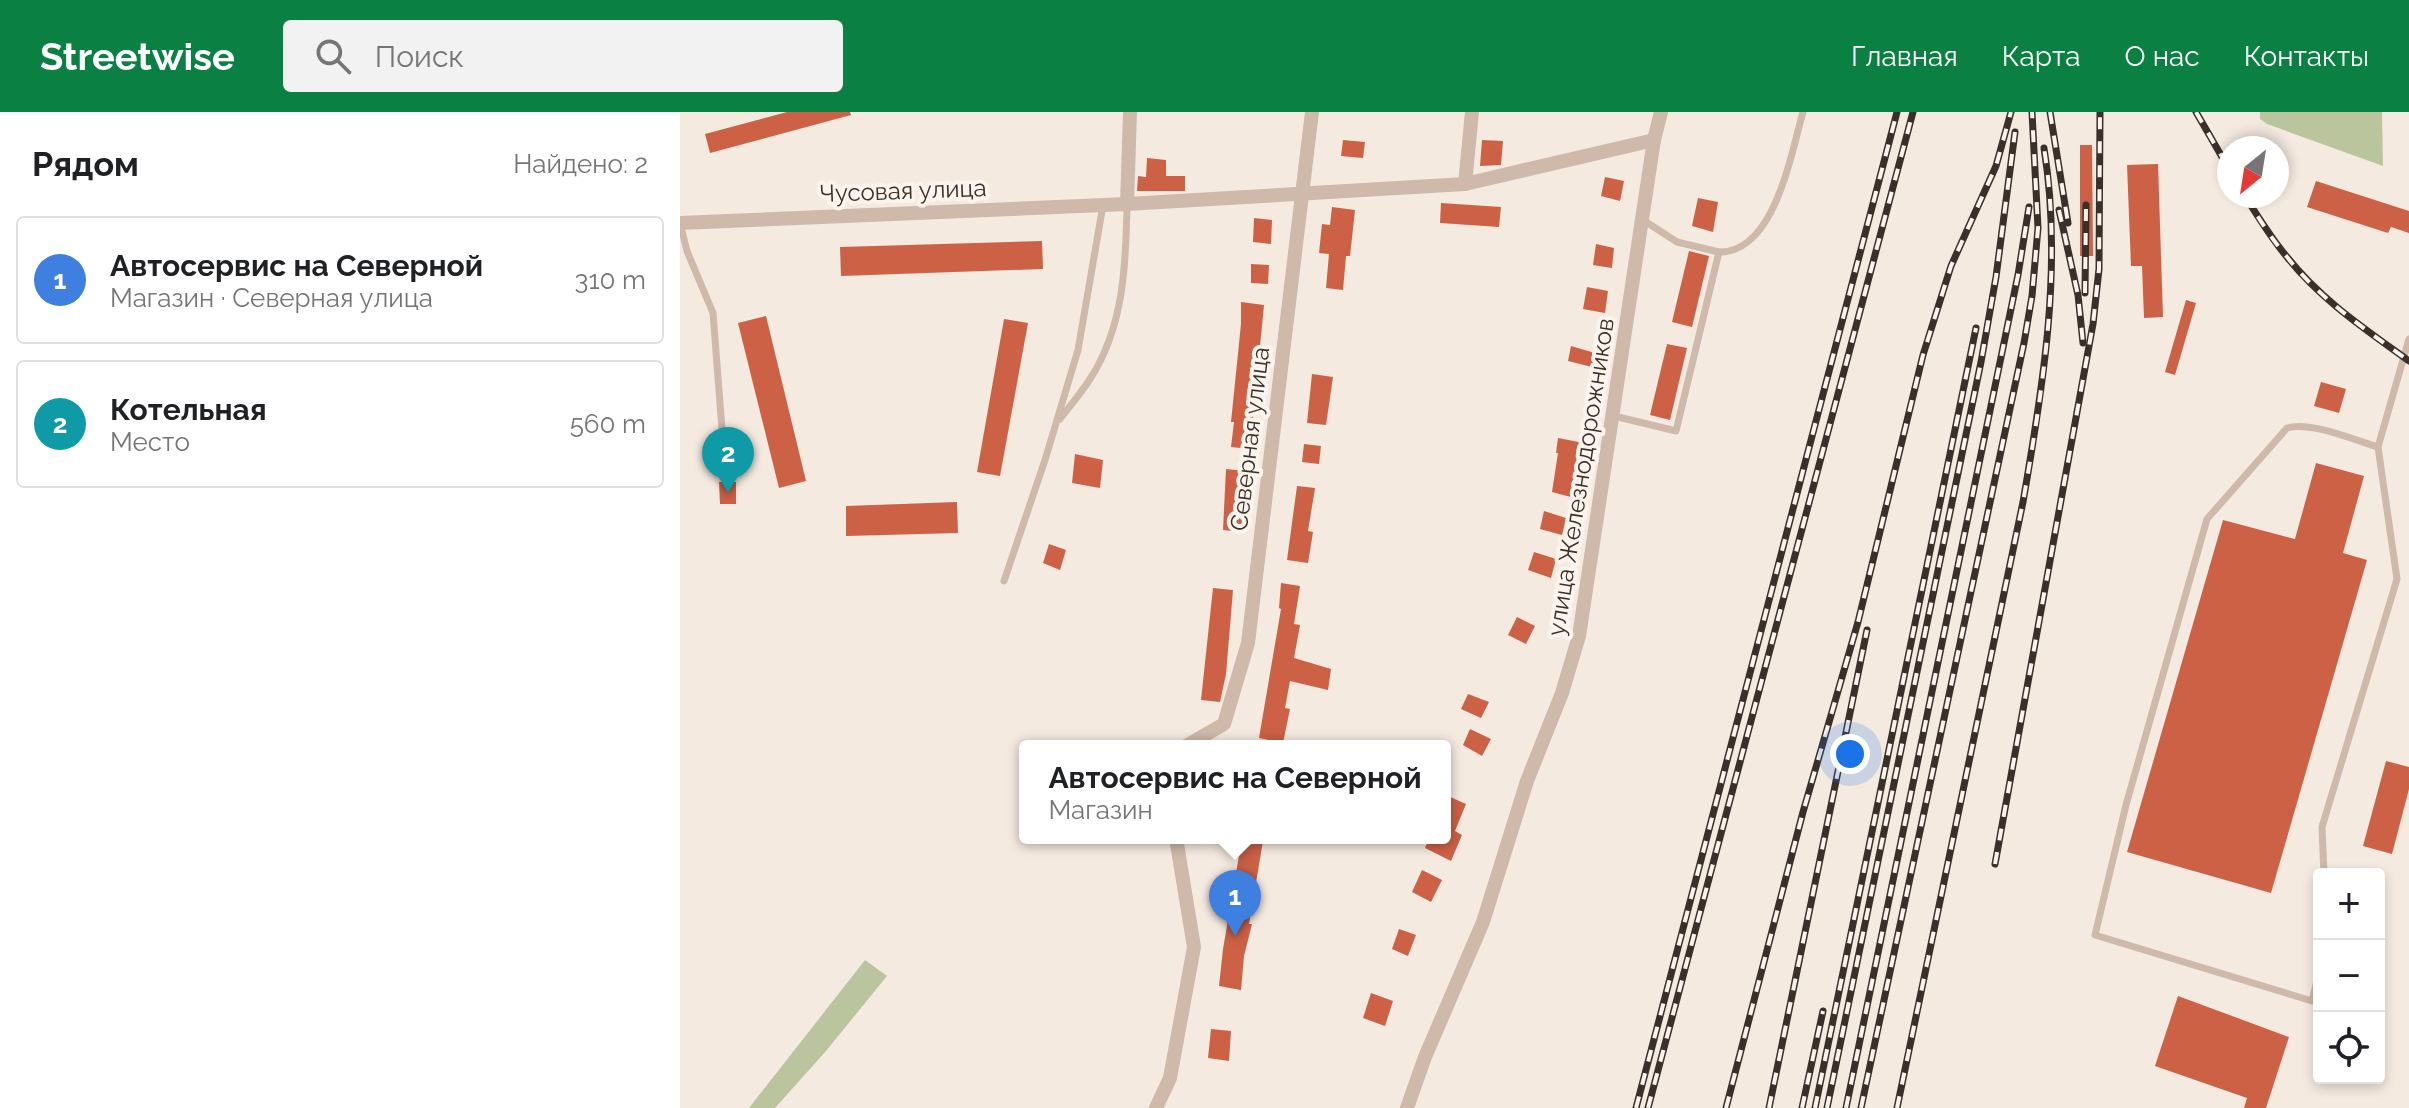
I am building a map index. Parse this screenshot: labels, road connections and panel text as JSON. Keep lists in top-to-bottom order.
{
  "streets": {
    "street": ["Чусовая улица", "Северная улица", "улица Железнодорожников"]
  },
  "crossings": [
    ["Чусовая улица", "Северная улица"],
    ["Чусовая улица", "улица Железнодорожников"]
  ],
  "north": "bottom left",
  "page": {
    "header": "Streetwise",
    "search": "Поиск",
    "nav": [
      "Главная",
      "Карта",
      "О нас",
      "Контакты"
    ],
    "heading": ["Рядом", "Найдено: 2"],
    "list": [
      {
        "mark": "1",
        "name": "Автосервис на Северной",
        "note": "Магазин · Северная улица",
        "value": "310 m"
      },
      {
        "mark": "2",
        "name": "Котельная",
        "note": "Место",
        "value": "560 m"
      }
    ],
    "pins": ["2", "1"],
    "popup": ["Автосервис на Северной", "Магазин"],
    "map_buttons": ["+", "−"]
  }
}
